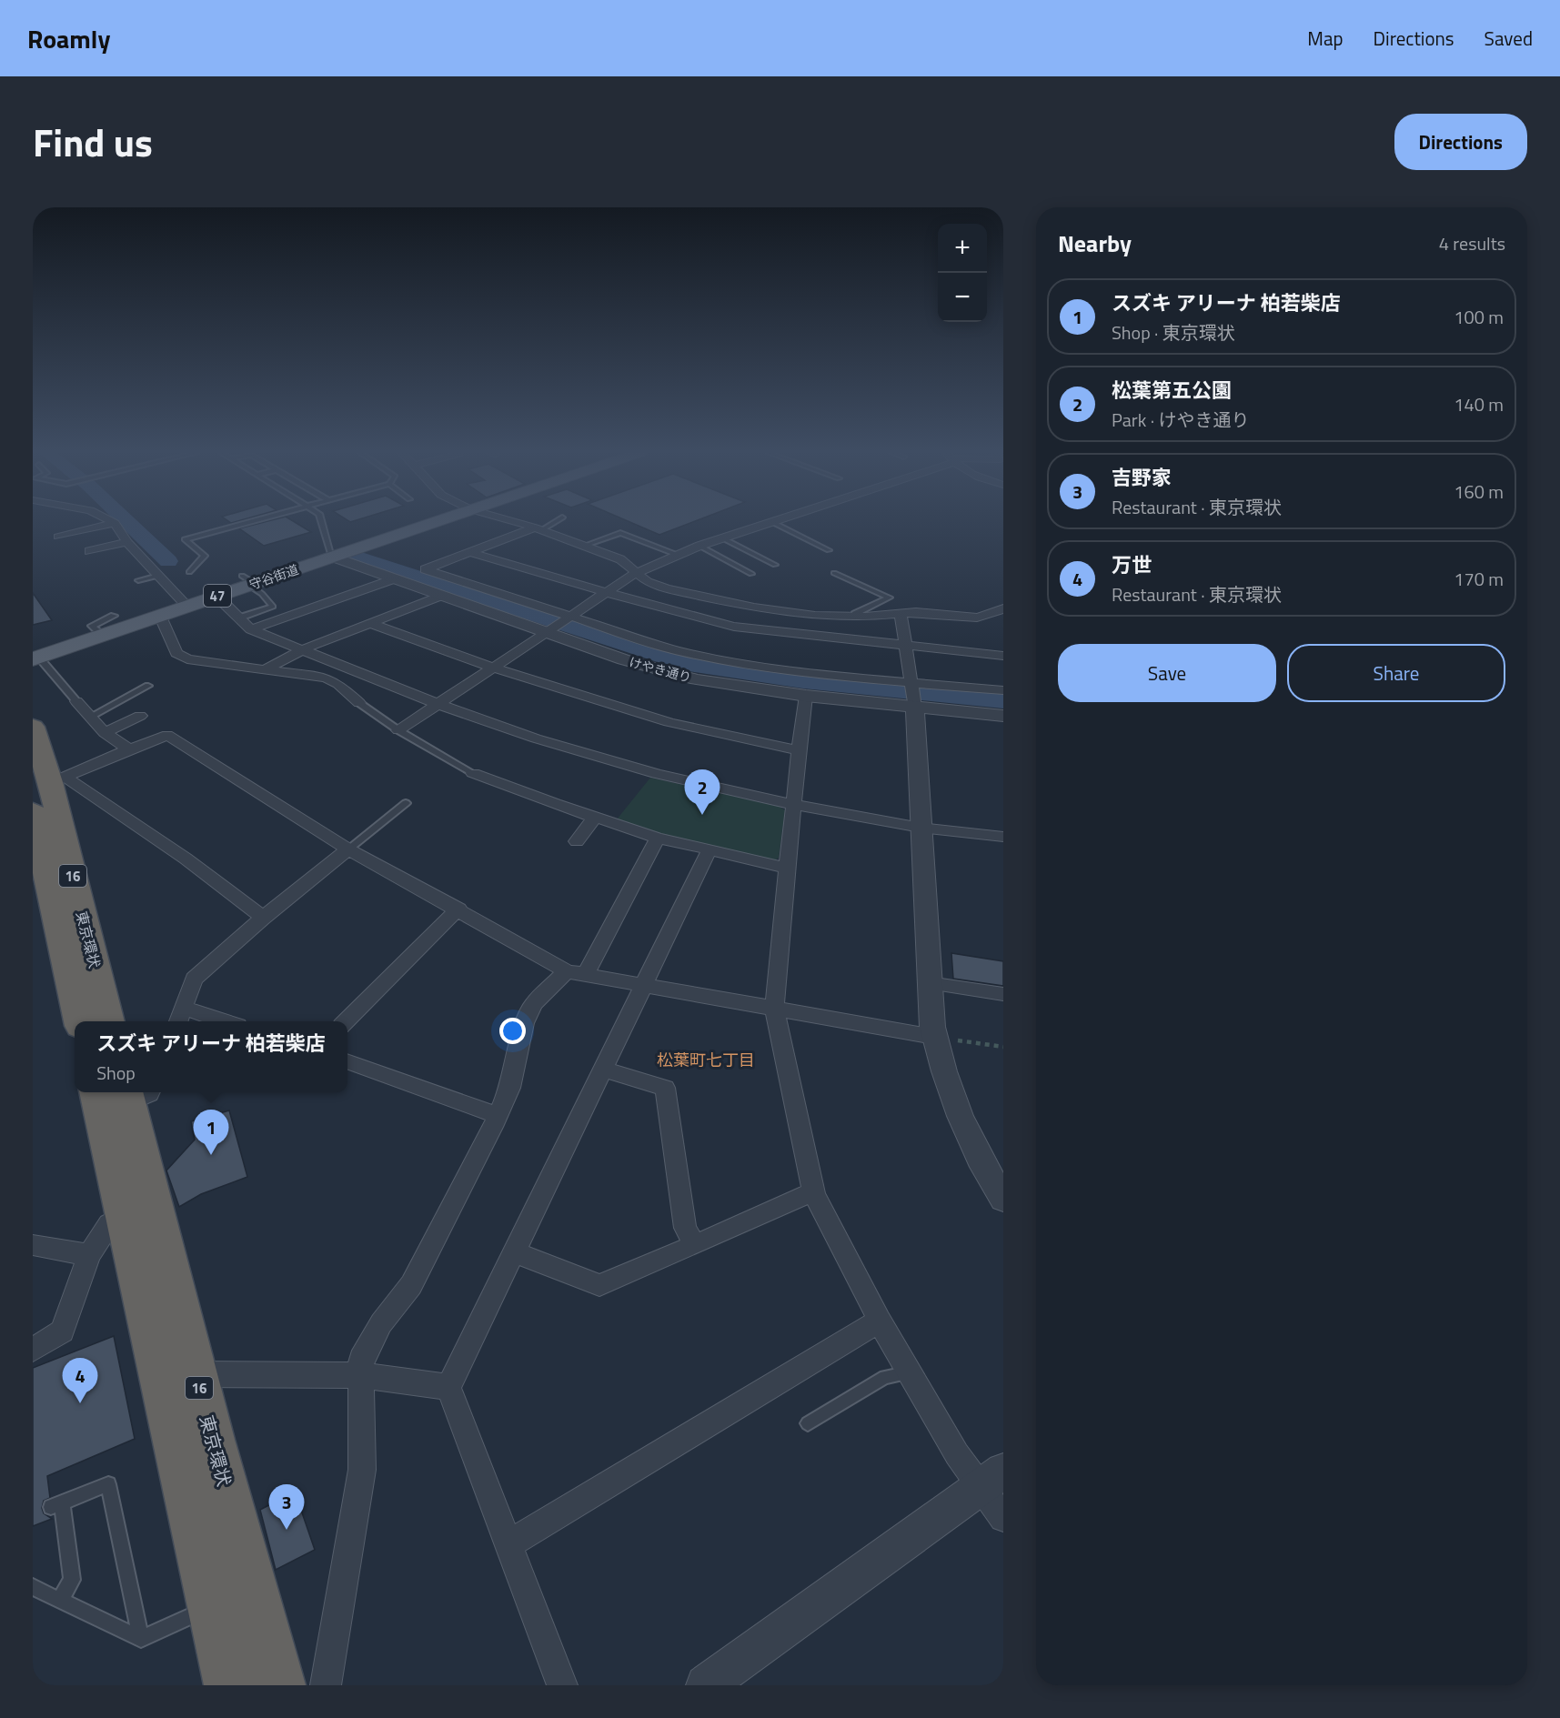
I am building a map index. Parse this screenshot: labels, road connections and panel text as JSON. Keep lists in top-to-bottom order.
{
  "streets": {
    "highway": ["16", "東京環状"],
    "main road": ["守谷街道", "47"],
    "street": ["けやき通り"]
  },
  "crossings": [
    ["守谷街道", "けやき通り"]
  ],
  "districts": ["松葉町七丁目"],
  "page": {
    "header": "Roamly",
    "nav": ["Map", "Directions", "Saved"],
    "title": "Find us",
    "buttons": [
      "Directions",
      ["Save", "Share"]
    ],
    "heading": ["Nearby", "4 results"],
    "map_buttons": ["+", "−"],
    "list": [
      {
        "mark": "1",
        "name": "スズキ アリーナ 柏若柴店",
        "note": "Shop · 東京環状",
        "value": "100 m"
      },
      {
        "mark": "2",
        "name": "松葉第五公園",
        "note": "Park · けやき通り",
        "value": "140 m"
      },
      {
        "mark": "3",
        "name": "吉野家",
        "note": "Restaurant · 東京環状",
        "value": "160 m"
      },
      {
        "mark": "4",
        "name": "万世",
        "note": "Restaurant · 東京環状",
        "value": "170 m"
      }
    ],
    "pins": [
      "2",
      "1",
      "4",
      "3"
    ],
    "popup": ["スズキ アリーナ 柏若柴店", "Shop"]
  }
}
